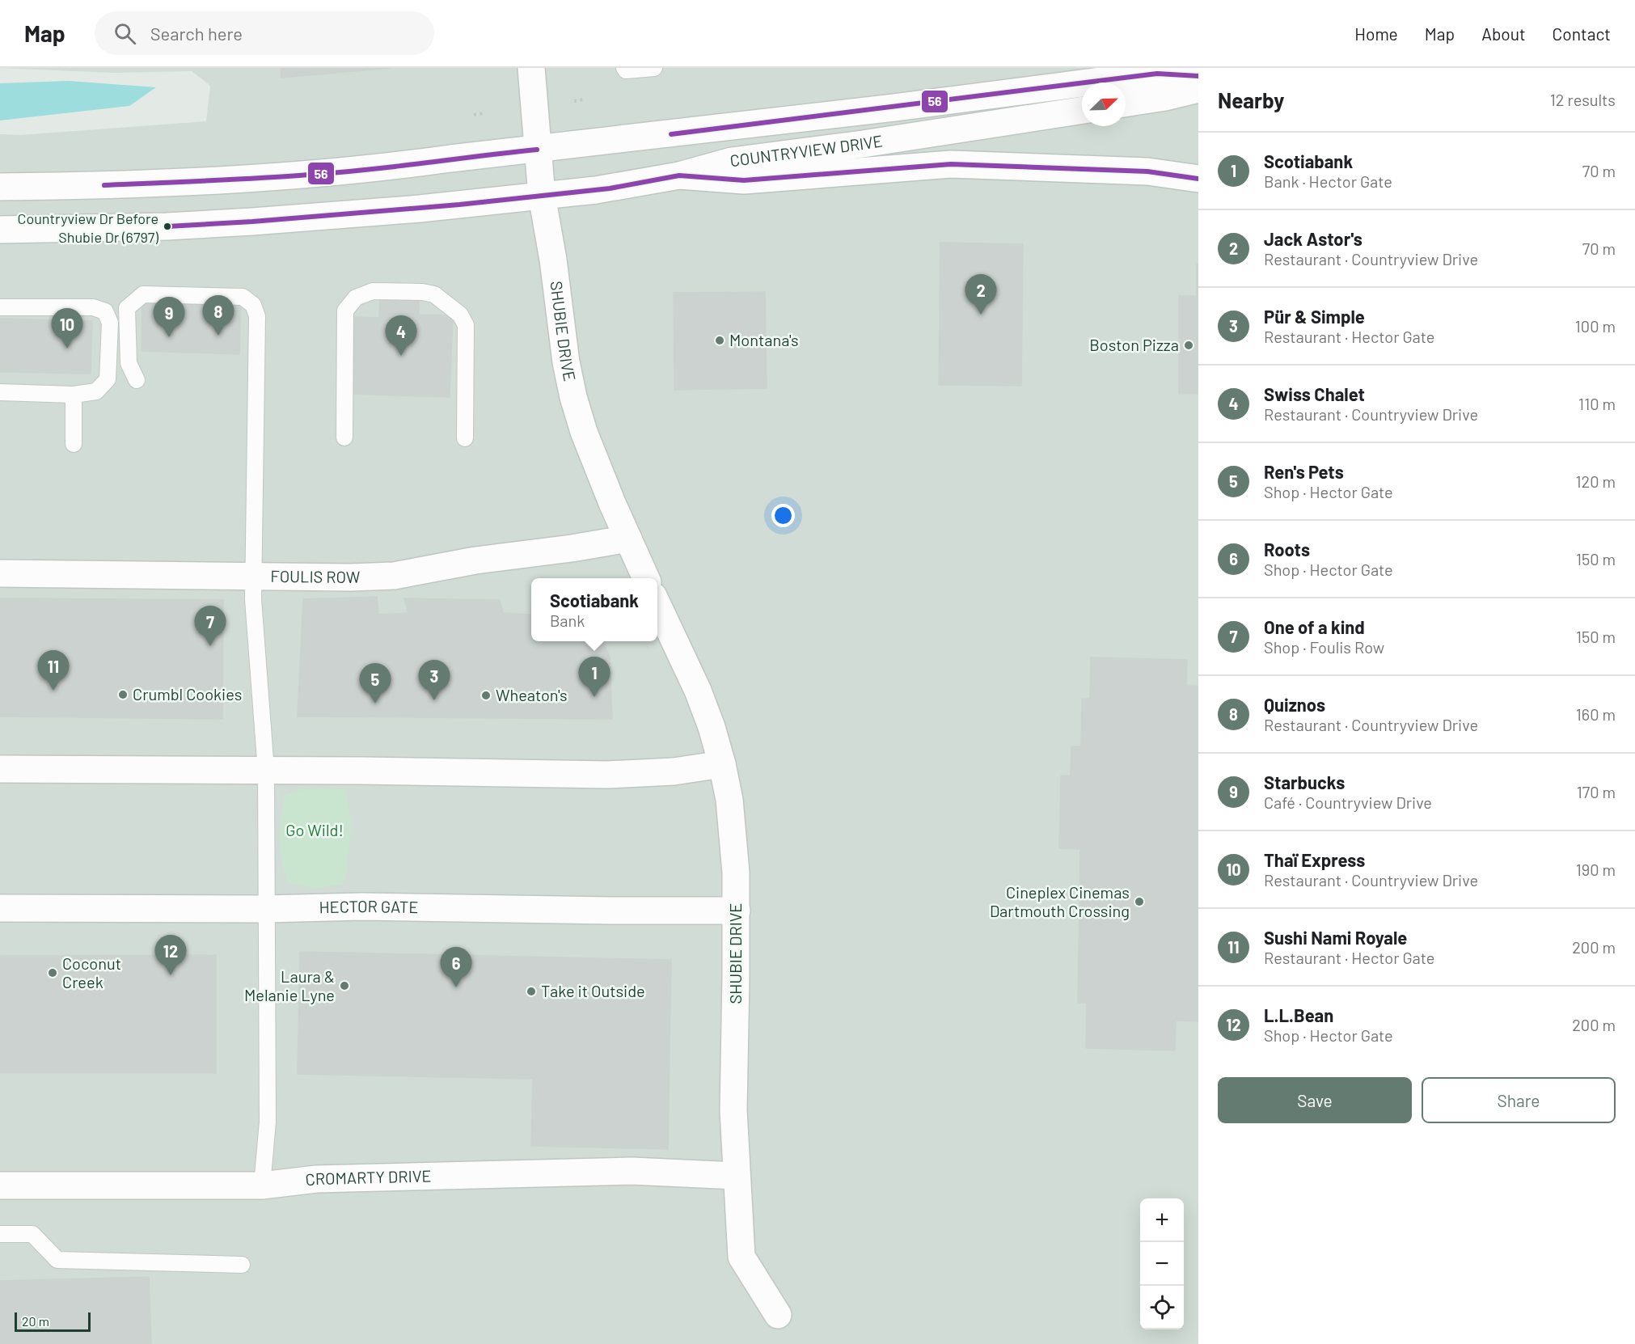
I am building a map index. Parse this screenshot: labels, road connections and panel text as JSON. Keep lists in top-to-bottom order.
{
  "streets": {
    "street": [
      "COUNTRYVIEW DRIVE",
      "SHUBIE DRIVE",
      "FOULIS ROW",
      "HECTOR GATE",
      "CROMARTY DRIVE"
    ]
  },
  "crossings": [
    ["COUNTRYVIEW DRIVE", "SHUBIE DRIVE"],
    ["SHUBIE DRIVE", "FOULIS ROW"],
    ["SHUBIE DRIVE", "HECTOR GATE"],
    ["SHUBIE DRIVE", "CROMARTY DRIVE"]
  ],
  "parks": ["Go Wild!"],
  "places": [
    "Countryview Dr Before Shubie Dr (6797)",
    "Montana's",
    "Boston Pizza",
    "Crumbl Cookies",
    "Wheaton's",
    "Cineplex Cinemas Dartmouth Crossing",
    "Coconut Creek",
    "Laura & Melanie Lyne",
    "Take it Outside"
  ],
  "lines": ["transit line 56"],
  "scale_bar": "20 m",
  "north": "top right",
  "page": {
    "header": "Map",
    "search": "Search here",
    "nav": [
      "Home",
      "Map",
      "About",
      "Contact"
    ],
    "heading": ["Nearby", "12 results"],
    "list": [
      {
        "mark": "1",
        "name": "Scotiabank",
        "note": "Bank · Hector Gate",
        "value": "70 m"
      },
      {
        "mark": "2",
        "name": "Jack Astor's",
        "note": "Restaurant · Countryview Drive",
        "value": "70 m"
      },
      {
        "mark": "3",
        "name": "Pür & Simple",
        "note": "Restaurant · Hector Gate",
        "value": "100 m"
      },
      {
        "mark": "4",
        "name": "Swiss Chalet",
        "note": "Restaurant · Countryview Drive",
        "value": "110 m"
      },
      {
        "mark": "5",
        "name": "Ren's Pets",
        "note": "Shop · Hector Gate",
        "value": "120 m"
      },
      {
        "mark": "6",
        "name": "Roots",
        "note": "Shop · Hector Gate",
        "value": "150 m"
      },
      {
        "mark": "7",
        "name": "One of a kind",
        "note": "Shop · Foulis Row",
        "value": "150 m"
      },
      {
        "mark": "8",
        "name": "Quiznos",
        "note": "Restaurant · Countryview Drive",
        "value": "160 m"
      },
      {
        "mark": "9",
        "name": "Starbucks",
        "note": "Café · Countryview Drive",
        "value": "170 m"
      },
      {
        "mark": "10",
        "name": "Thaï Express",
        "note": "Restaurant · Countryview Drive",
        "value": "190 m"
      },
      {
        "mark": "11",
        "name": "Sushi Nami Royale",
        "note": "Restaurant · Hector Gate",
        "value": "200 m"
      },
      {
        "mark": "12",
        "name": "L.L.Bean",
        "note": "Shop · Hector Gate",
        "value": "200 m"
      }
    ],
    "pins": [
      "2",
      "8",
      "9",
      "10",
      "4",
      "7",
      "11",
      "1",
      "3",
      "5",
      "12",
      "6"
    ],
    "popup": ["Scotiabank", "Bank"],
    "buttons": ["Save", "Share"],
    "map_buttons": ["+", "−"],
    "scale": "20 m"
  }
}
